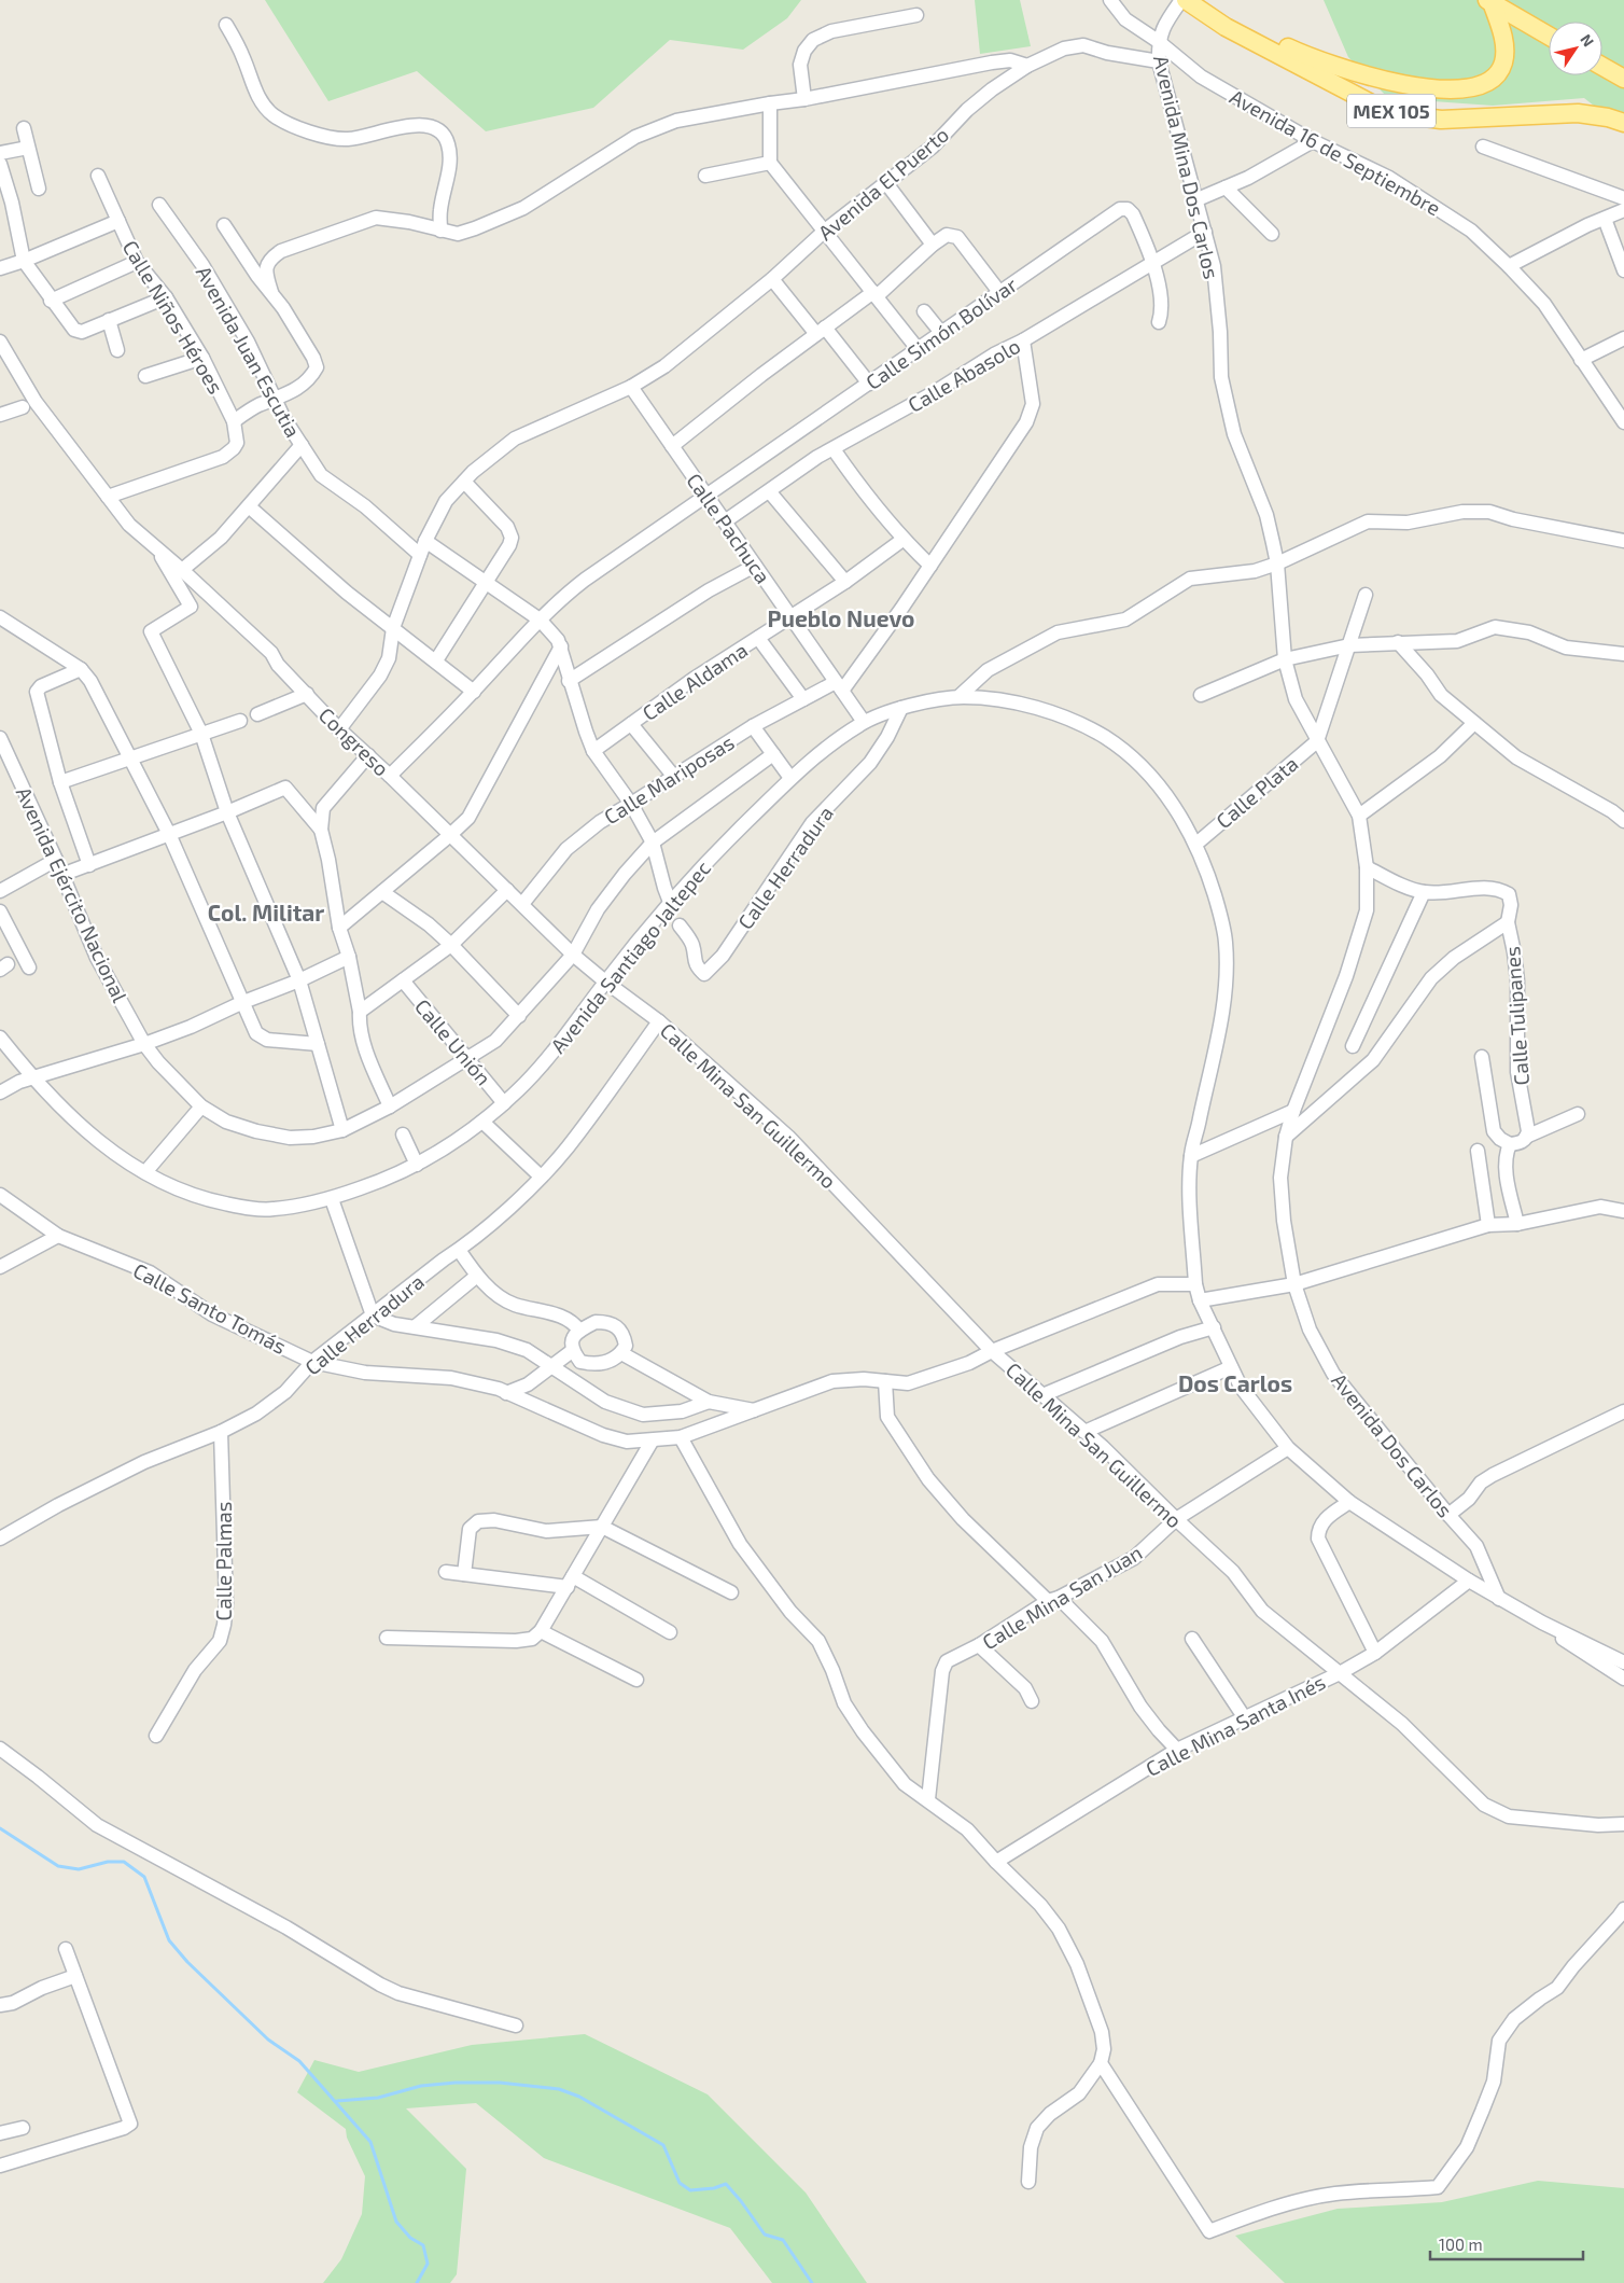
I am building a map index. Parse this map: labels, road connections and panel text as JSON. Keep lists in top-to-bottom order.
{
  "streets": {
    "main road": ["MEX 105"],
    "street": [
      "Avenida 16 de Septiembre",
      "Avenida Mina Dos Carlos",
      "Avenida El Puerto",
      "Calle Niños Héroes",
      "Calle Simón Bolívar",
      "Avenida Juan Escutia",
      "Calle Abasolo",
      "Calle Pachuca",
      "Calle Aldama",
      "Congreso",
      "Calle Mariposas",
      "Calle Plata",
      "Calle Herradura",
      "Avenida Ejército Nacional",
      "Avenida Santiago Jaltepec",
      "Calle Tulipanes",
      "Calle Unión",
      "Calle Mina San Guillermo",
      "Calle Santo Tomás",
      "Avenida Dos Carlos",
      "Calle Palmas",
      "Calle Mina San Juan",
      "Calle Mina Santa Inés"
    ]
  },
  "crossings": [
    ["Avenida 16 de Septiembre", "Avenida Mina Dos Carlos"],
    ["Avenida Mina Dos Carlos", "Avenida El Puerto"],
    ["Avenida Mina Dos Carlos", "Calle Abasolo"],
    ["Avenida Mina Dos Carlos", "Calle Plata"],
    ["Avenida Mina Dos Carlos", "Avenida Dos Carlos"],
    ["Avenida El Puerto", "Avenida Juan Escutia"],
    ["Avenida El Puerto", "Calle Pachuca"],
    ["Avenida El Puerto", "Congreso"],
    ["Calle Niños Héroes", "Congreso"],
    ["Calle Simón Bolívar", "Calle Abasolo"],
    ["Calle Simón Bolívar", "Calle Pachuca"],
    ["Calle Simón Bolívar", "Congreso"],
    ["Calle Abasolo", "Calle Pachuca"],
    ["Calle Pachuca", "Calle Aldama"],
    ["Calle Pachuca", "Calle Mariposas"],
    ["Calle Pachuca", "Avenida Santiago Jaltepec"],
    ["Congreso", "Calle Mariposas"],
    ["Congreso", "Avenida Ejército Nacional"],
    ["Congreso", "Avenida Santiago Jaltepec"],
    ["Congreso", "Calle Mina San Guillermo"],
    ["Calle Plata", "Avenida Santiago Jaltepec"],
    ["Calle Herradura", "Avenida Santiago Jaltepec"],
    ["Calle Herradura", "Calle Mina San Guillermo"],
    ["Calle Herradura", "Calle Santo Tomás"],
    ["Calle Herradura", "Calle Palmas"],
    ["Avenida Ejército Nacional", "Calle Unión"],
    ["Avenida Santiago Jaltepec", "Calle Unión"],
    ["Avenida Santiago Jaltepec", "Calle Mina San Guillermo"],
    ["Avenida Santiago Jaltepec", "Calle Santo Tomás"],
    ["Avenida Santiago Jaltepec", "Avenida Dos Carlos"],
    ["Avenida Santiago Jaltepec", "Calle Mina San Juan"],
    ["Avenida Santiago Jaltepec", "Calle Mina Santa Inés"],
    ["Calle Mina San Guillermo", "Calle Santo Tomás"],
    ["Calle Mina San Guillermo", "Calle Mina San Juan"],
    ["Calle Mina San Guillermo", "Calle Mina Santa Inés"]
  ],
  "districts": ["Pueblo Nuevo", "Col. Militar", "Dos Carlos"],
  "scale_bar": "100 m",
  "north": "top right"
}
